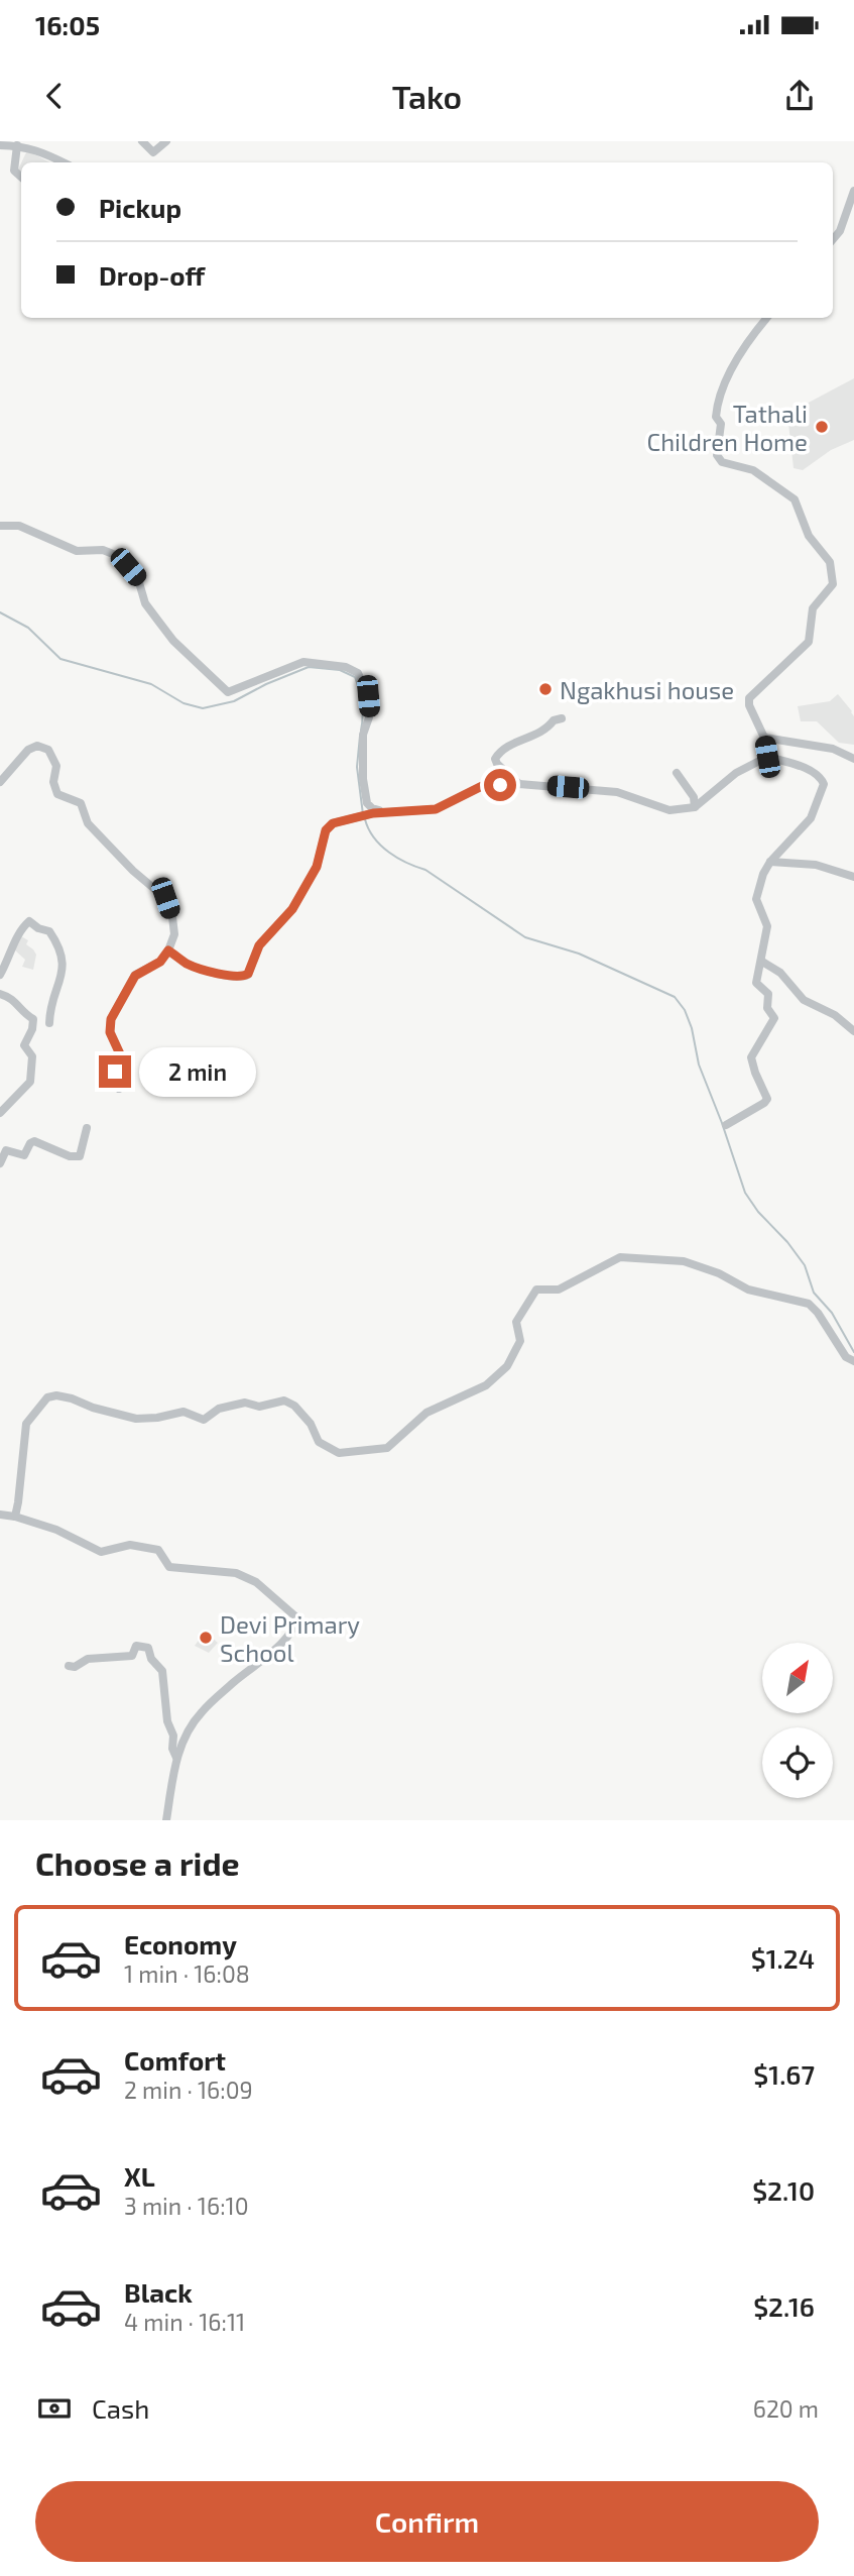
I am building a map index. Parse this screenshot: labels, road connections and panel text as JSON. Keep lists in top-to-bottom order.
{
  "places": ["Tathali Children Home", "Ngakhusi house", "Devi Primary School"],
  "north": "top right",
  "page": {
    "status": "16:05",
    "header": "Tako",
    "banner": ["Pickup", "Drop-off"],
    "bubble": "2 min",
    "heading": "Choose a ride",
    "list": [
      {
        "name": "Economy",
        "note": "1 min · 16:08",
        "value": "$1.24"
      },
      {
        "name": "Comfort",
        "note": "2 min · 16:09",
        "value": "$1.67"
      },
      {
        "name": "XL",
        "note": "3 min · 16:10",
        "value": "$2.10"
      },
      {
        "name": "Black",
        "note": "4 min · 16:11",
        "value": "$2.16"
      }
    ],
    "pay": ["Cash", "620 m"],
    "buttons": "Confirm"
  }
}
